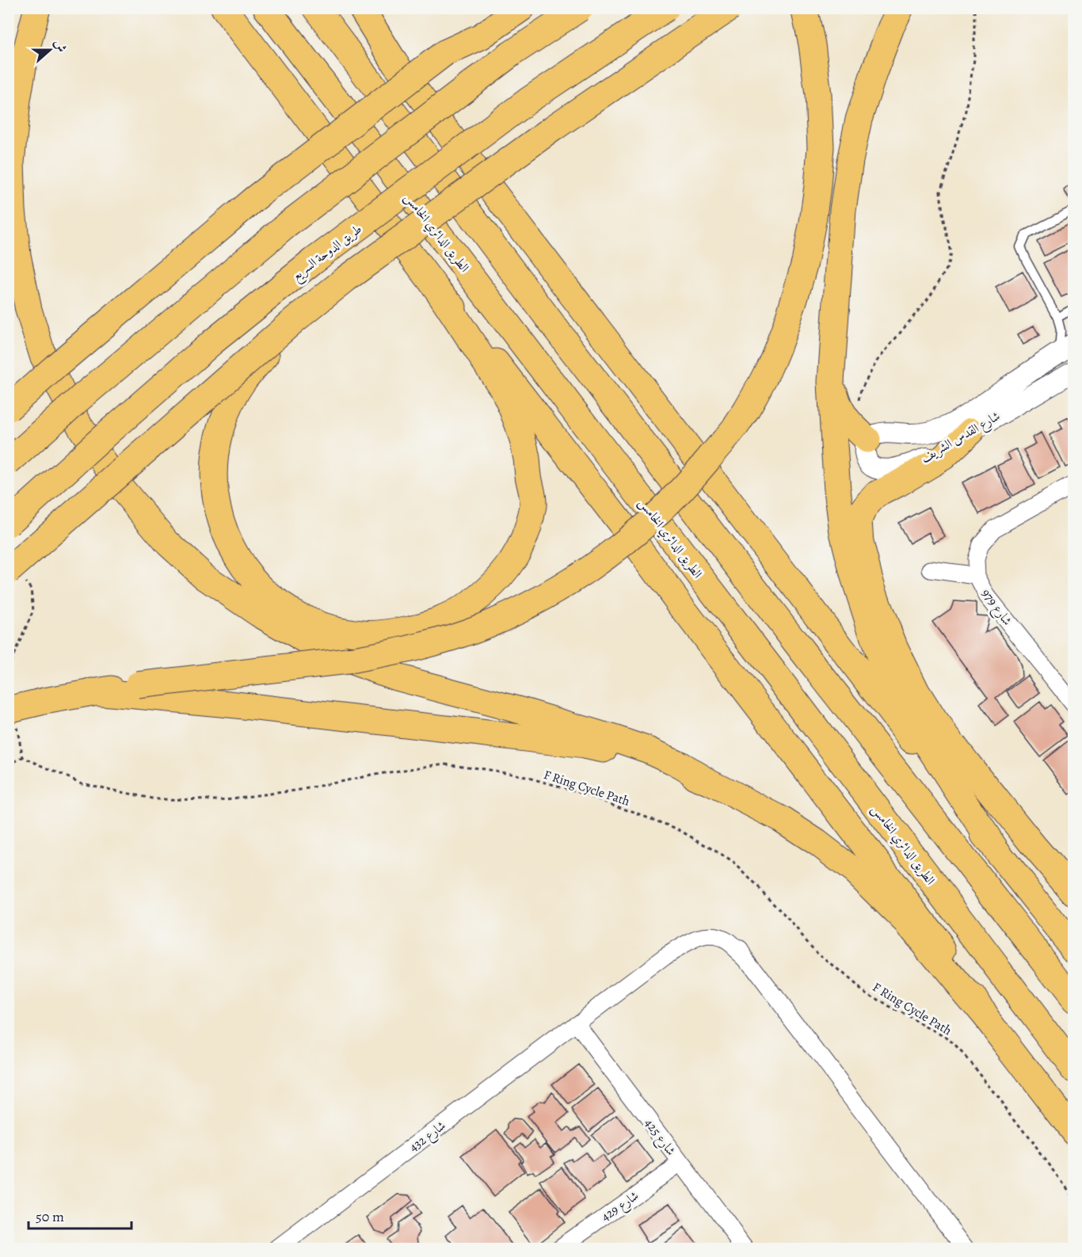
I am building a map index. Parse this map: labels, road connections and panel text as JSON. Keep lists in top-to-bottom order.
{
  "streets": {
    "highway": ["الطريق الدائري الخامس", "طريق الدوحة السريع"],
    "street": [
      "شارع القدس الشريف",
      "شارع 979",
      "شارع 432",
      "شارع 425",
      "شارع 429"
    ],
    "path": ["F Ring Cycle Path"]
  },
  "crossings": [
    ["شارع 432", "شارع 425"],
    ["شارع 425", "شارع 429"]
  ],
  "scale_bar": "50 m",
  "north": "right"
}
